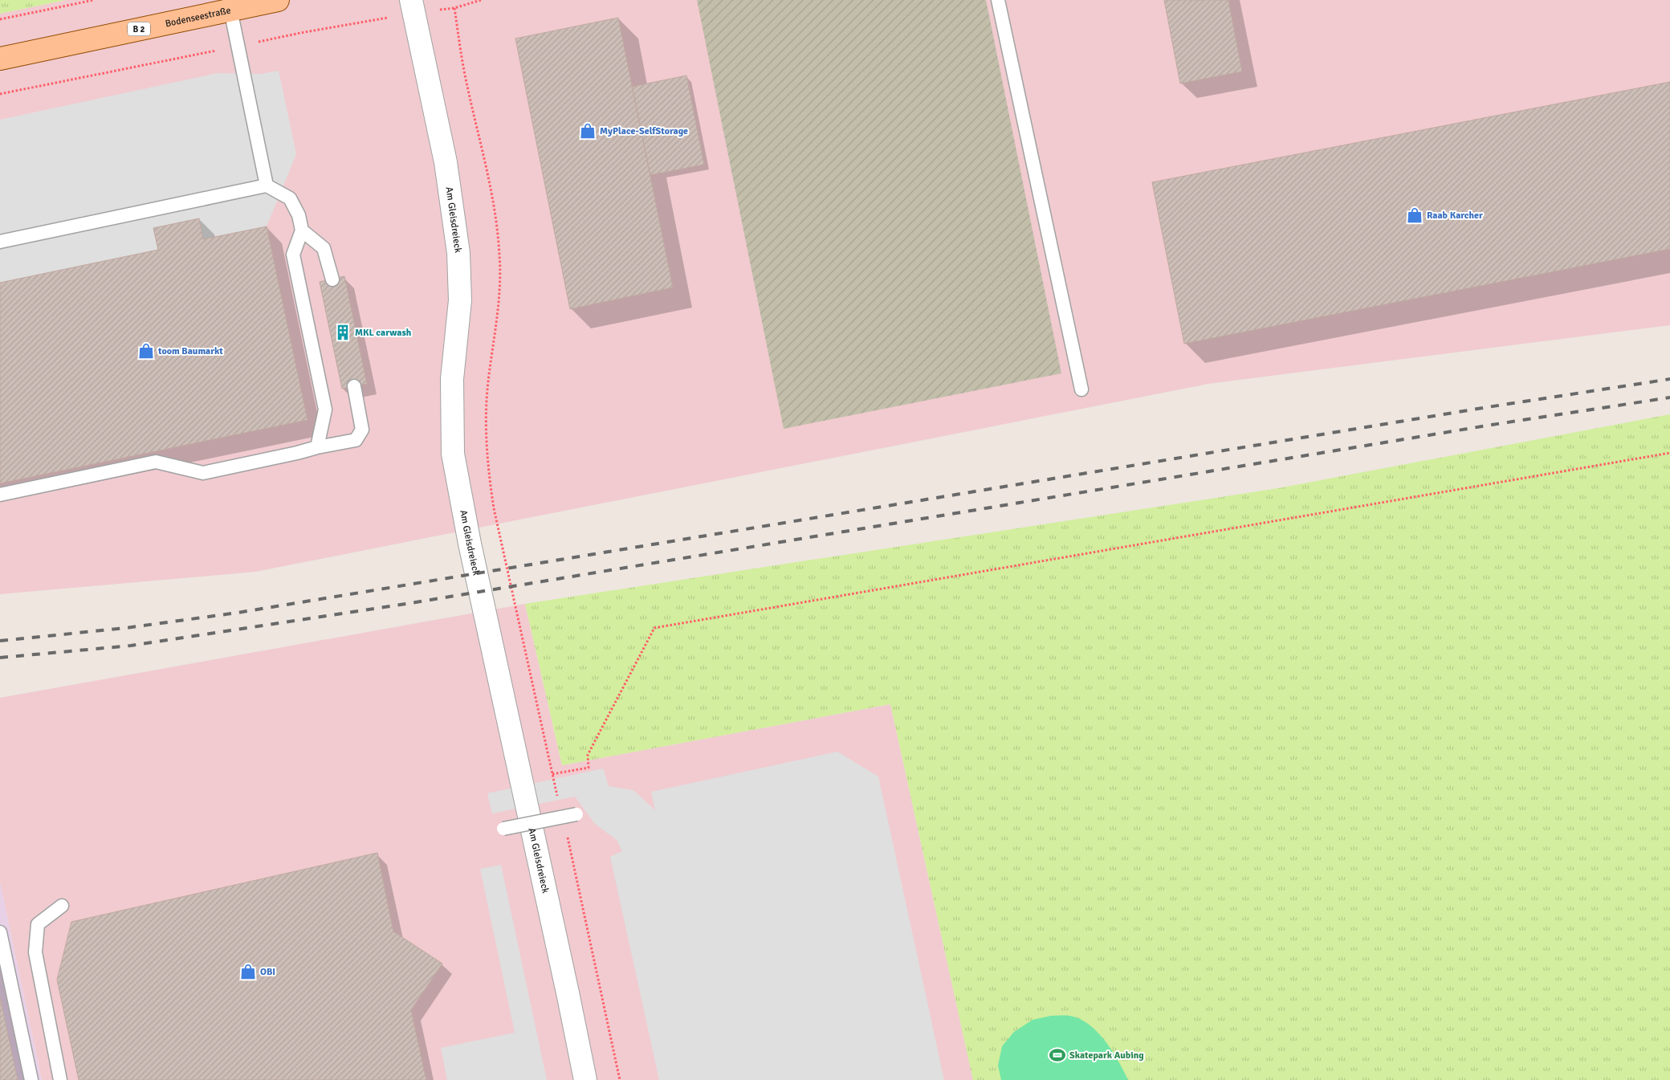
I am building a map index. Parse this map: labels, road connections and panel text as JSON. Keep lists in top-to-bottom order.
{
  "streets": {
    "main road": ["Bodenseestraße", "B 2"],
    "street": ["Am Gleisdreieck"]
  },
  "places": {
    "shop": [
      "MyPlace-SelfStorage",
      "Raab Karcher",
      "toom Baumarkt",
      "OBI"
    ],
    "building": ["MKL carwash"],
    "sports": ["Skatepark Aubing"]
  }
}
